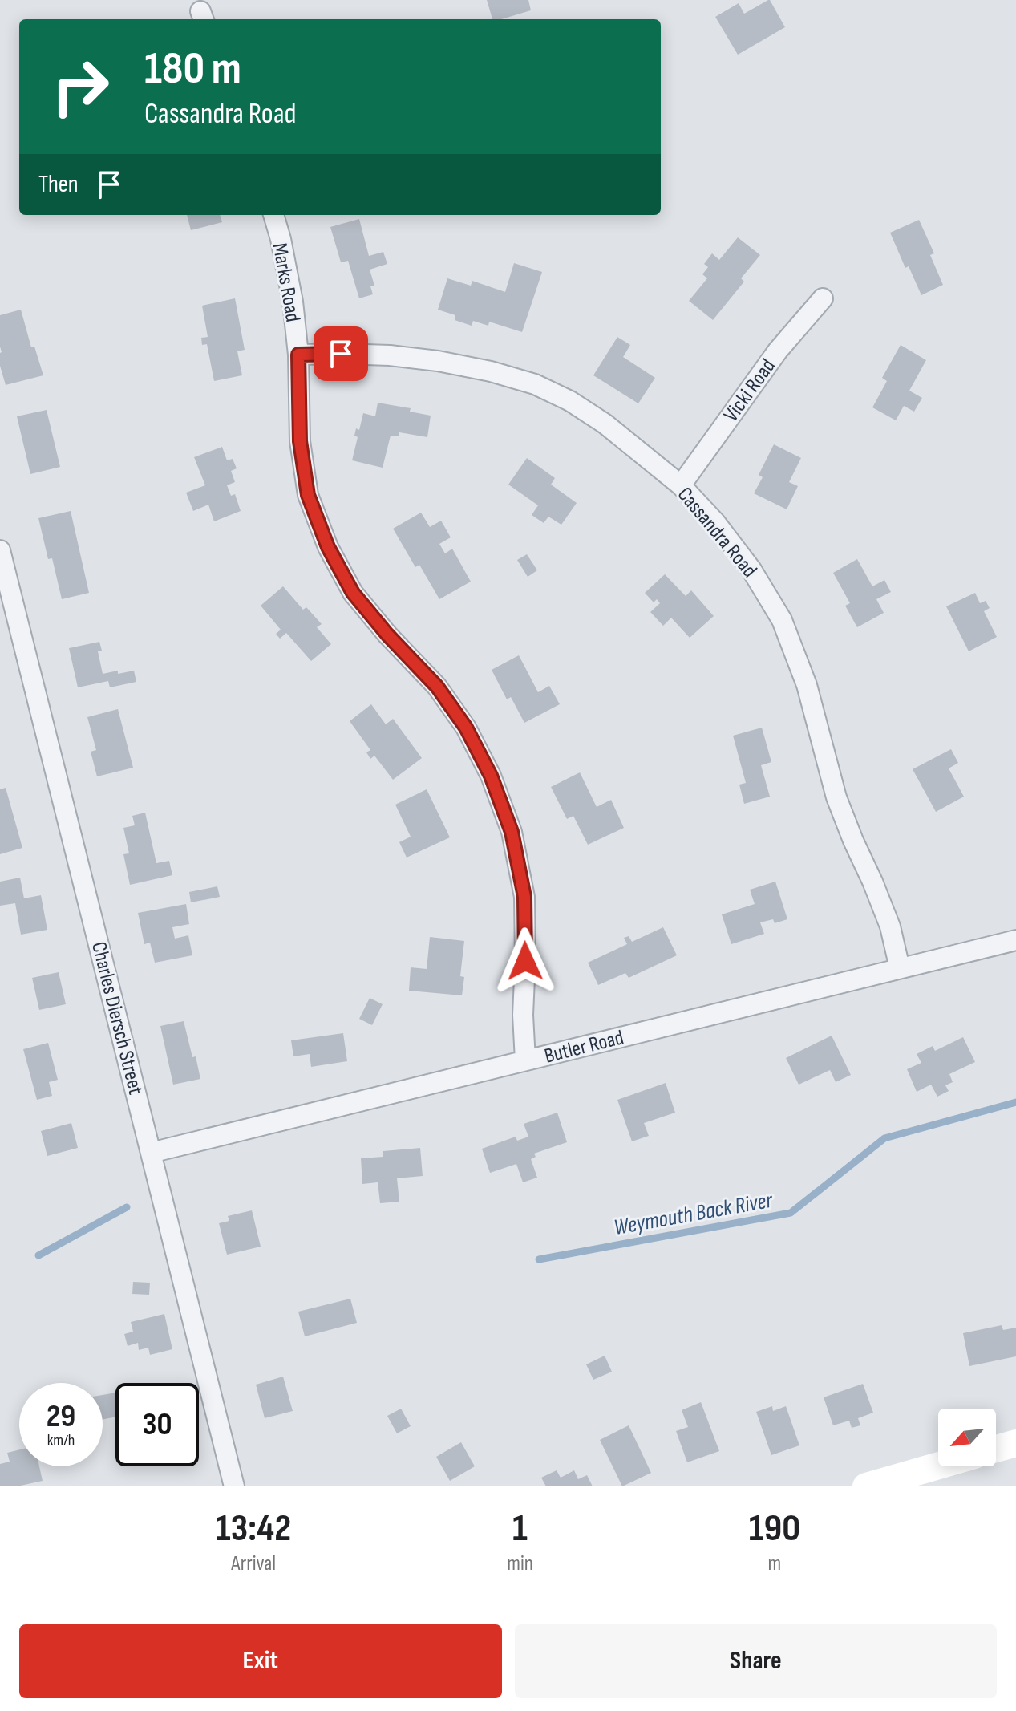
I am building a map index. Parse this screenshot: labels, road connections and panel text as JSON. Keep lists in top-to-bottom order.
{
  "streets": {
    "street": [
      "Marks Road",
      "Vicki Road",
      "Cassandra Road",
      "Charles Diersch Street",
      "Butler Road"
    ]
  },
  "crossings": [
    ["Marks Road", "Cassandra Road"],
    ["Marks Road", "Butler Road"],
    ["Vicki Road", "Cassandra Road"],
    ["Cassandra Road", "Butler Road"],
    ["Charles Diersch Street", "Butler Road"]
  ],
  "water": ["Weymouth Back River"],
  "north": "bottom left",
  "page": {
    "turn": ["180 m", "Cassandra Road"],
    "then": "Then",
    "speed": "29 km/h",
    "limit": "30",
    "eta": [
      "13:42",
      "Arrival",
      "1",
      "min",
      "190",
      "m"
    ],
    "buttons": ["Exit", "Share"]
  }
}
